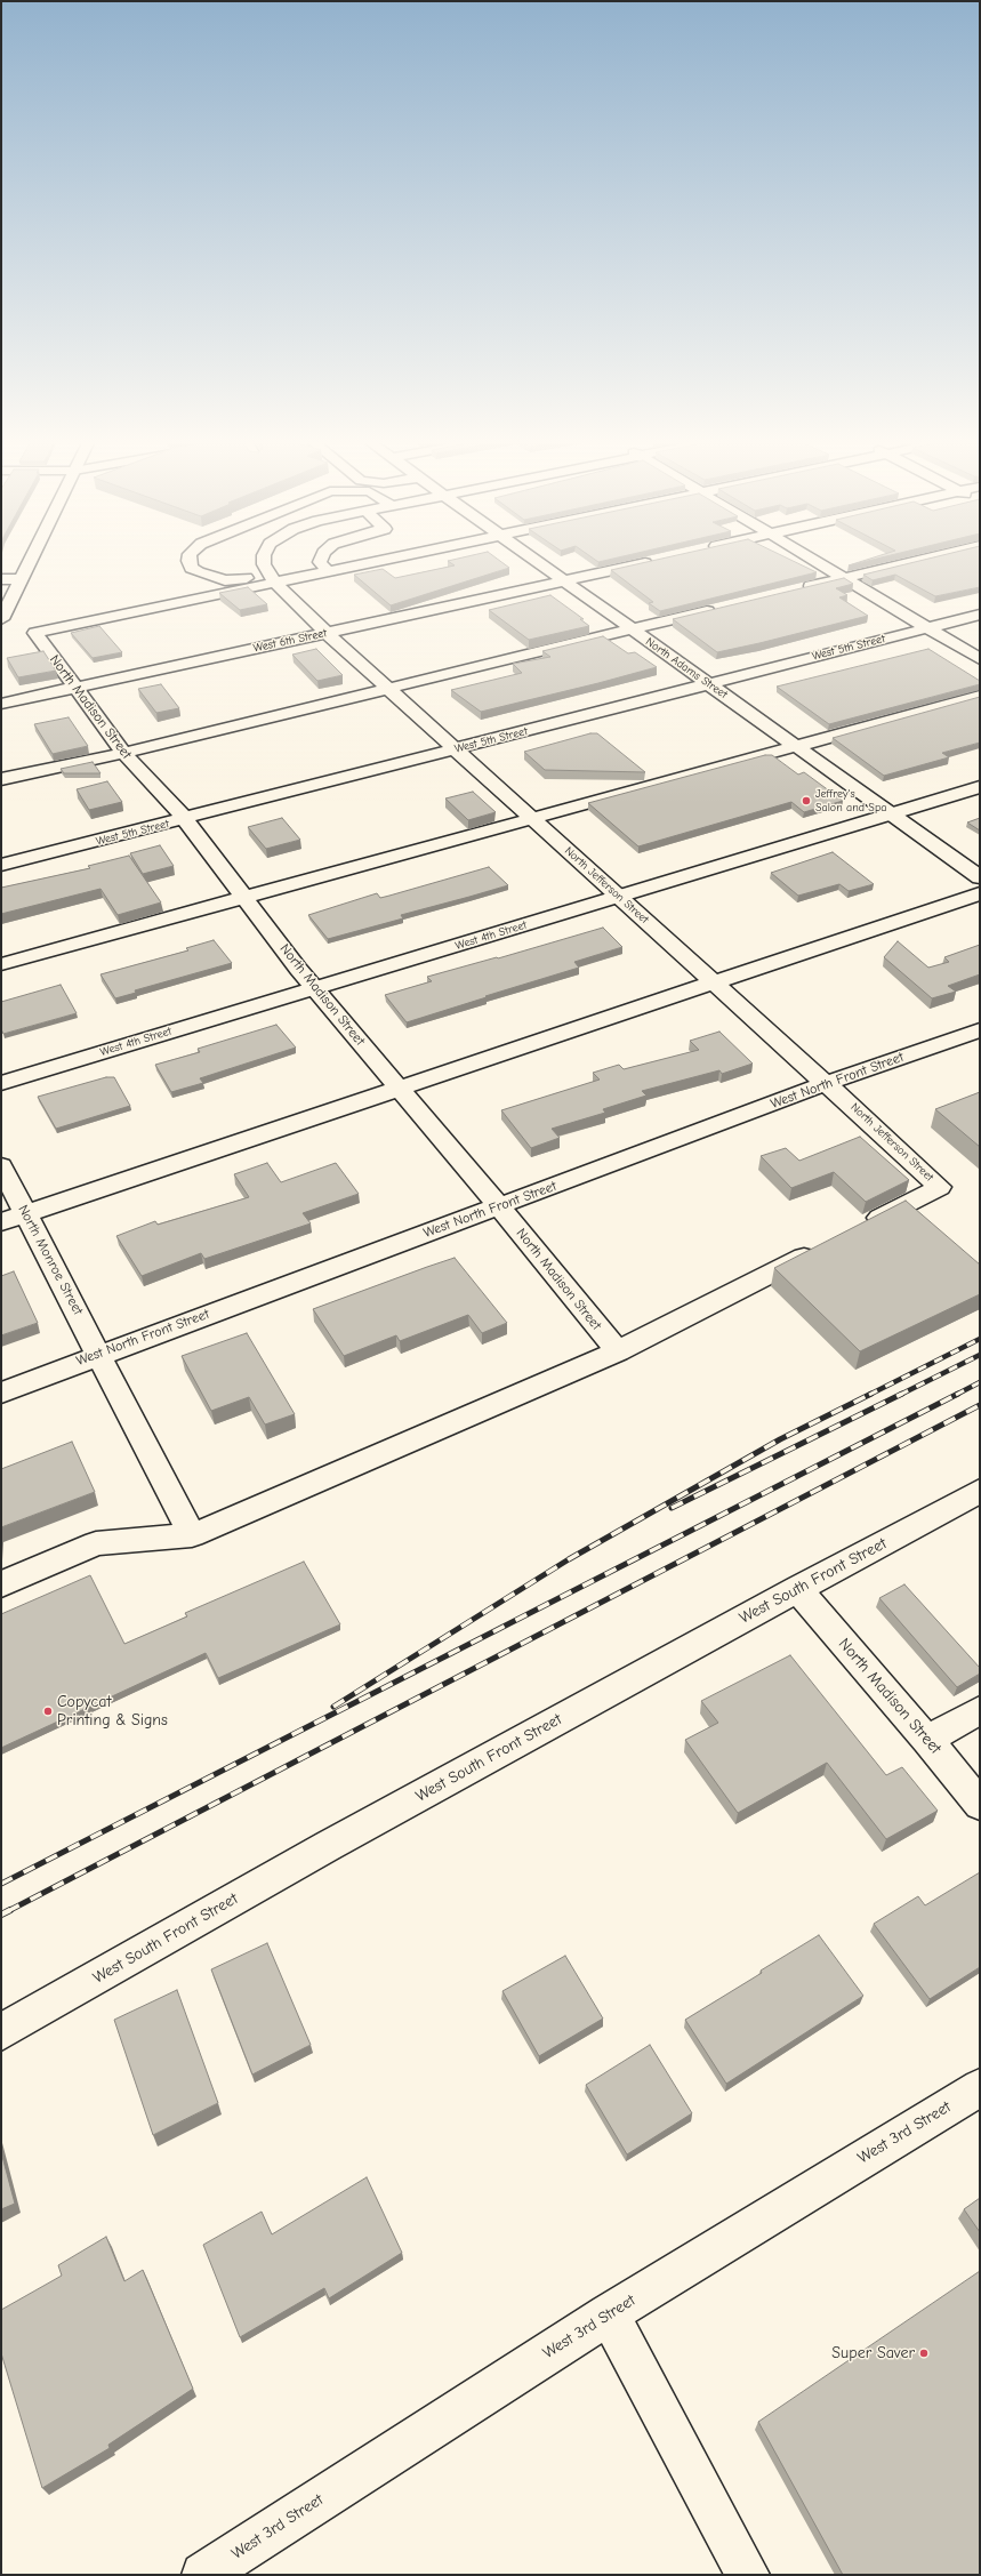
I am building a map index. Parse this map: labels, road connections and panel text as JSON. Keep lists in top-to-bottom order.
{
  "streets": {
    "street": [
      "West 6th Street",
      "West 5th Street",
      "North Adams Street",
      "North Madison Street",
      "North Jefferson Street",
      "West 4th Street",
      "West North Front Street",
      "North Monroe Street",
      "West South Front Street",
      "West 3rd Street"
    ]
  },
  "crossings": [
    ["West 6th Street", "North Adams Street"],
    ["West 6th Street", "North Madison Street"],
    ["West 6th Street", "North Jefferson Street"],
    ["West 5th Street", "North Adams Street"],
    ["West 5th Street", "North Madison Street"],
    ["West 5th Street", "North Jefferson Street"],
    ["North Adams Street", "West 4th Street"],
    ["North Madison Street", "North Jefferson Street"],
    ["North Madison Street", "West 4th Street"],
    ["North Madison Street", "West North Front Street"],
    ["North Madison Street", "West South Front Street"],
    ["North Jefferson Street", "West 4th Street"],
    ["North Jefferson Street", "West North Front Street"],
    ["West North Front Street", "North Monroe Street"]
  ],
  "places": ["Jeffrey's Salon and Spa", "Copycat Printing & Signs", "Super Saver"]
}
